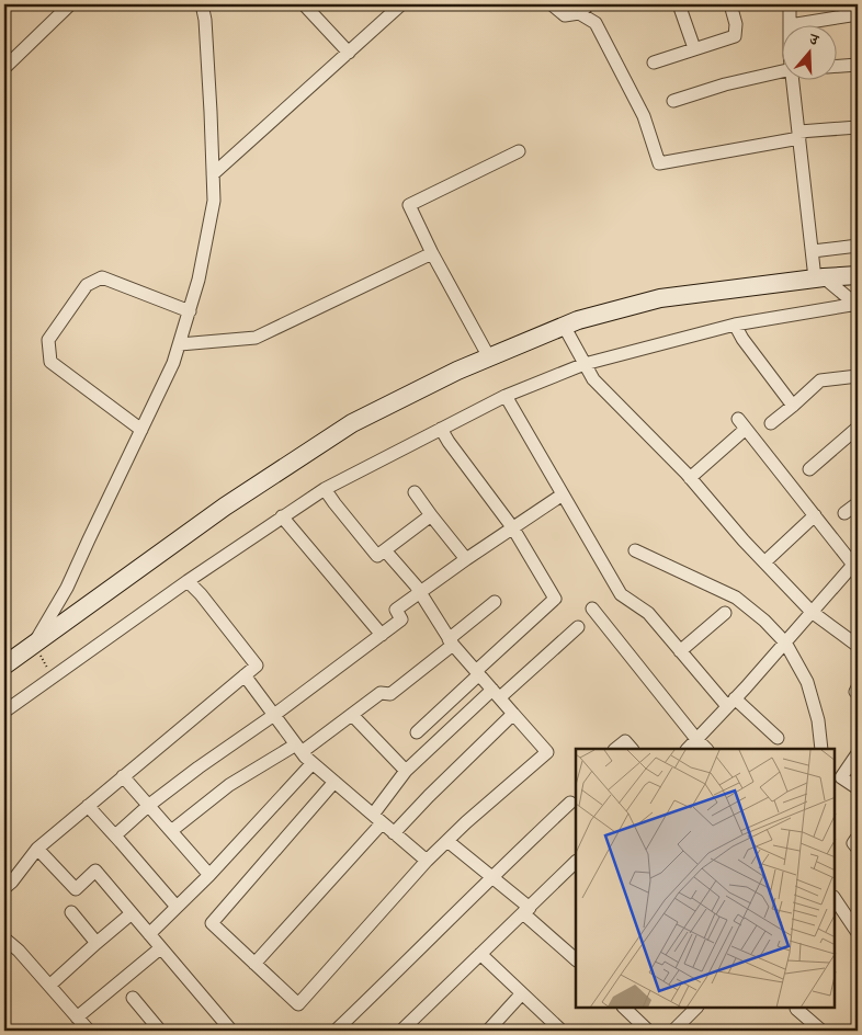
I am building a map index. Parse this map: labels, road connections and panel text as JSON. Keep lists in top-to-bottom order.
{
  "north": "top"
}
